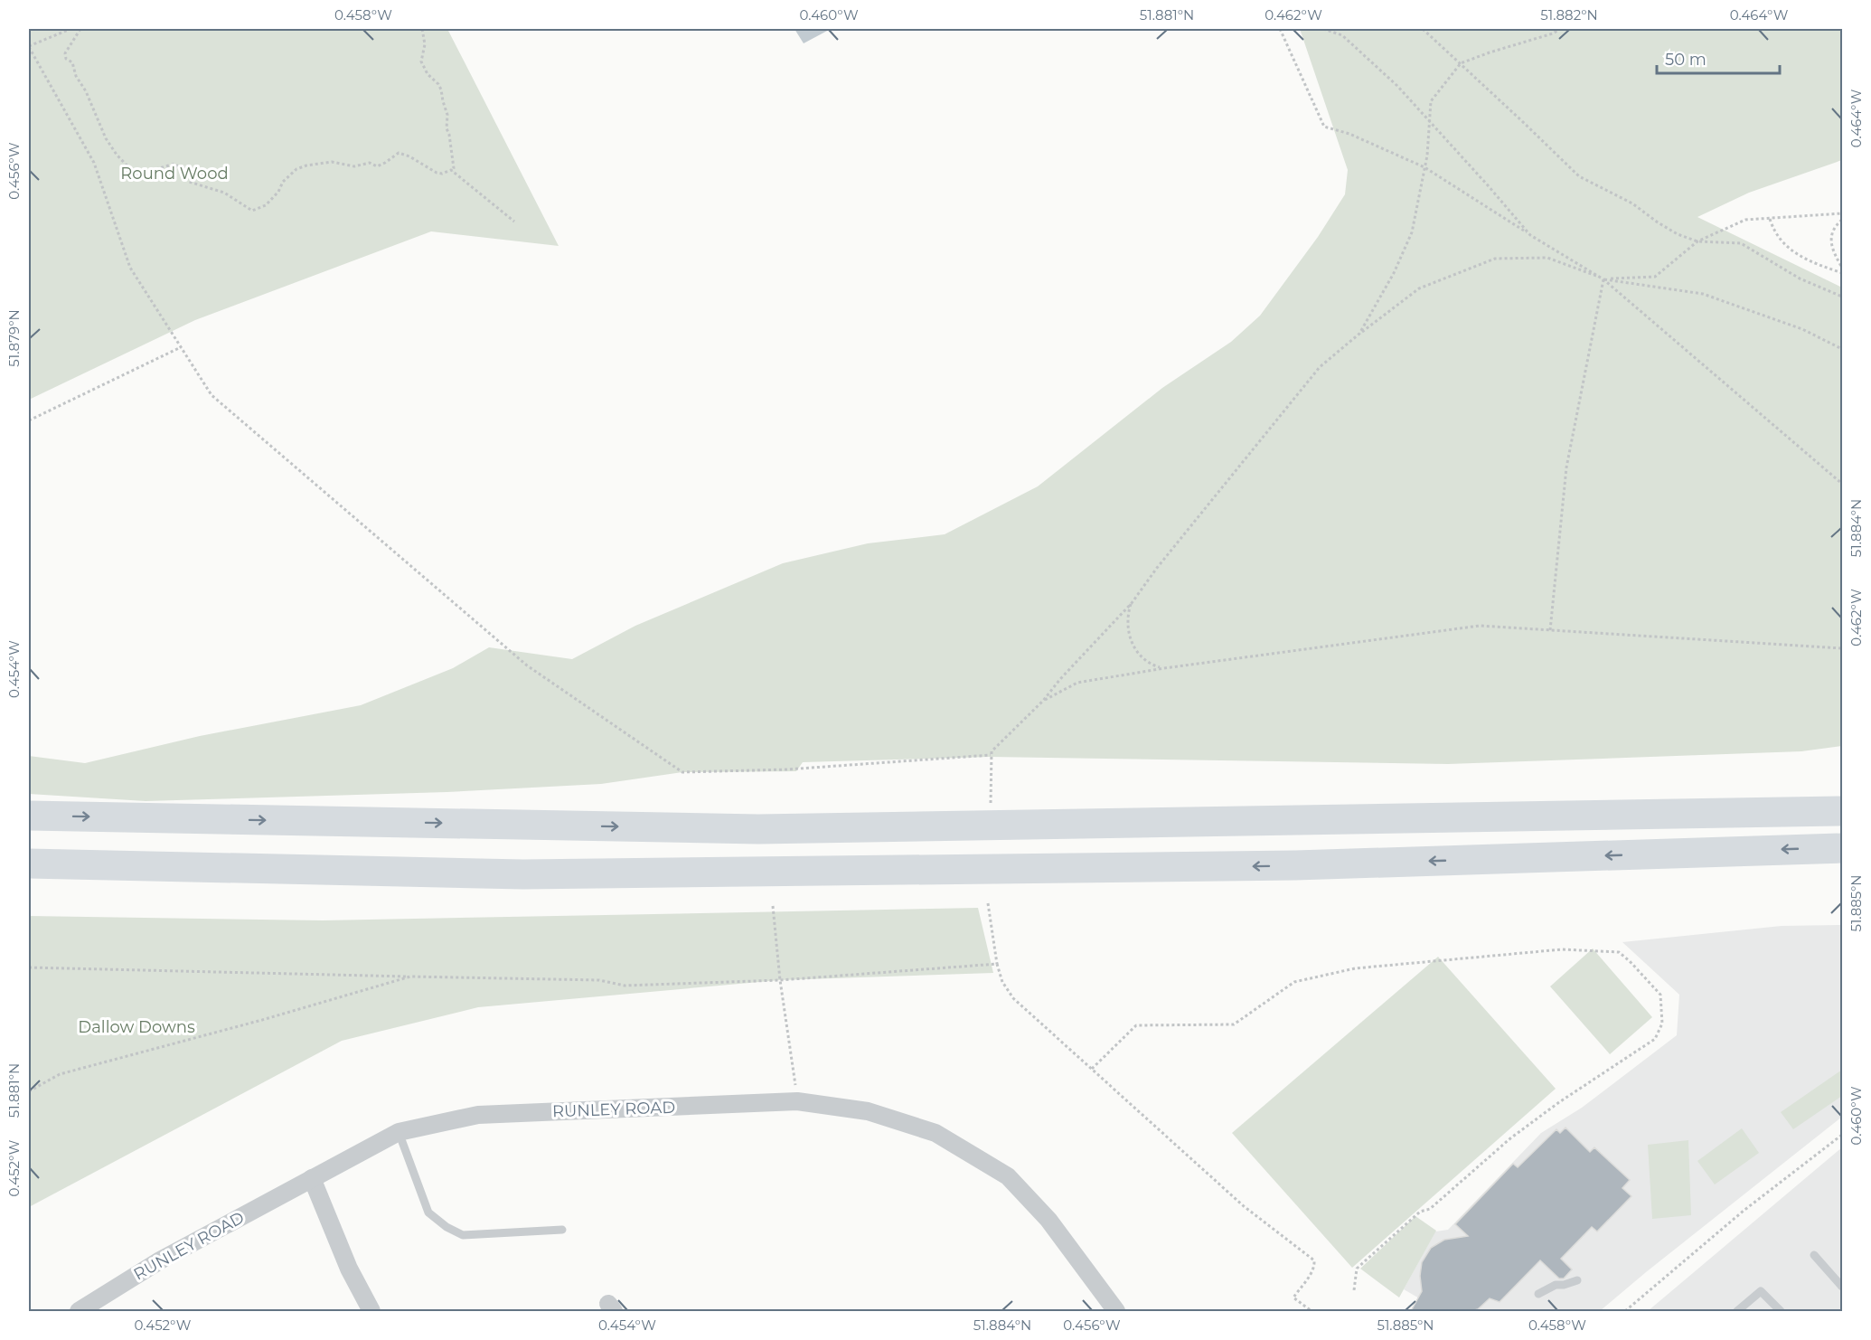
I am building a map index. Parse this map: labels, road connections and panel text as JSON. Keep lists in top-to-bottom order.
{
  "streets": {
    "street": ["RUNLEY ROAD"]
  },
  "parks": ["Round Wood", "Dallow Downs"],
  "scale_bar": "50 m",
  "coordinates": [
    "0.458°W",
    "0.460°W",
    "51.881°N",
    "0.462°W",
    "51.882°N",
    "0.464°W",
    "0.456°W",
    "51.879°N",
    "51.884°N",
    "0.454°W",
    "51.885°N",
    "0.452°W"
  ]
}
